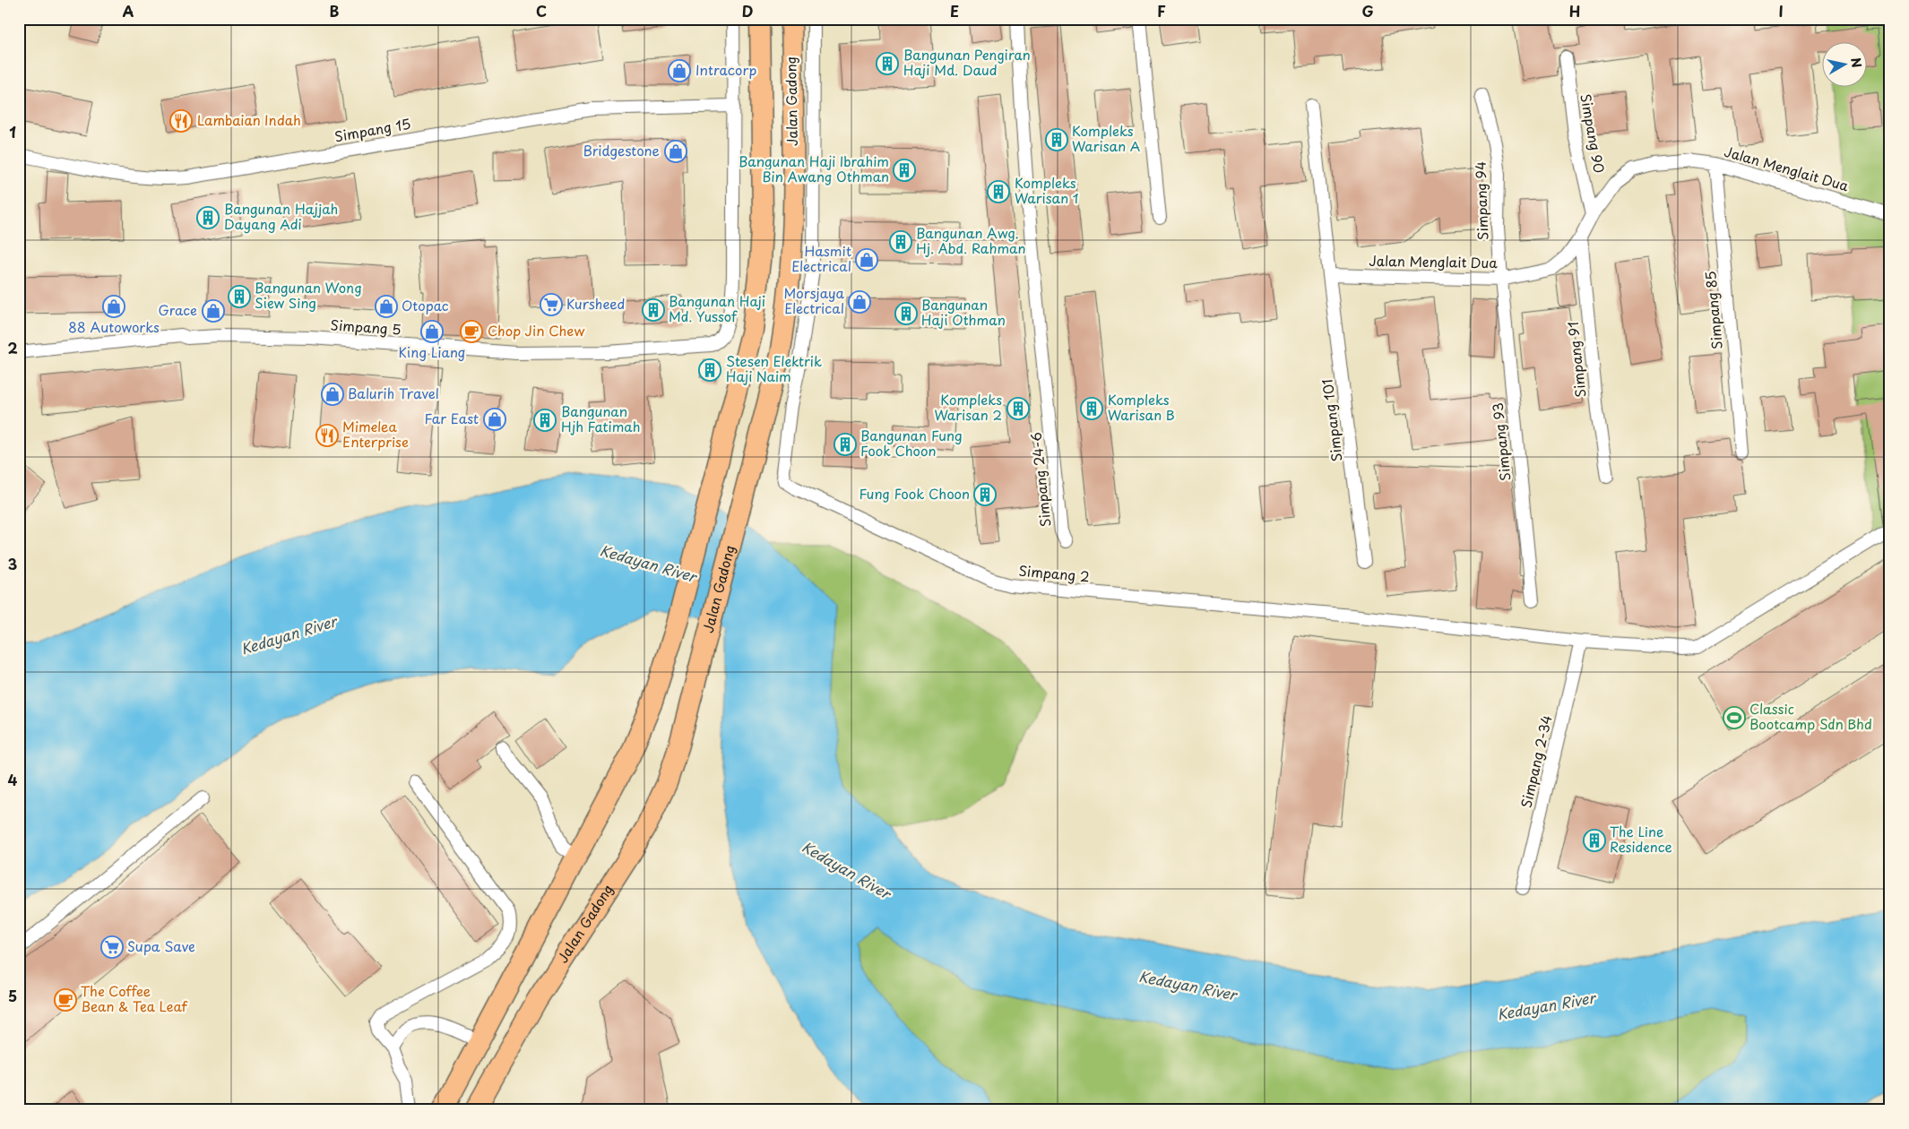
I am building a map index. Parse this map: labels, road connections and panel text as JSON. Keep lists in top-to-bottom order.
{
  "streets": {
    "main road": ["Jalan Gadong"],
    "street": [
      "Simpang 15",
      "Simpang 90",
      "Jalan Menglait Dua",
      "Simpang 94",
      "Simpang 85",
      "Simpang 5",
      "Simpang 91",
      "Simpang 101",
      "Simpang 93",
      "Simpang 24-6",
      "Simpang 2",
      "Simpang 2-34"
    ]
  },
  "crossings": [
    ["Simpang 15", "Simpang 5"],
    ["Simpang 90", "Jalan Menglait Dua"],
    ["Jalan Menglait Dua", "Simpang 94"],
    ["Jalan Menglait Dua", "Simpang 85"],
    ["Jalan Menglait Dua", "Simpang 91"],
    ["Jalan Menglait Dua", "Simpang 101"],
    ["Jalan Menglait Dua", "Simpang 93"],
    ["Simpang 94", "Simpang 93"],
    ["Simpang 2", "Simpang 2-34"]
  ],
  "water": ["Kedayan River"],
  "places": {
    "building": [
      "Bangunan Pengiran Haji Md. Daud",
      "Kompleks Warisan A",
      "Bangunan Haji Ibrahim Bin Awang Othman",
      "Kompleks Warisan 1",
      "Bangunan Hajjah Dayang Adi",
      "Bangunan Awg. Hj. Abd. Rahman",
      "Bangunan Wong Siew Sing",
      "Bangunan Haji Md. Yussof",
      "Bangunan Haji Othman",
      "Stesen Elektrik Haji Naim",
      "Kompleks Warisan 2",
      "Kompleks Warisan B",
      "Bangunan Hjh Fatimah",
      "Bangunan Fung Fook Choon",
      "Fung Fook Choon",
      "The Line Residence"
    ],
    "shop": [
      "Intracorp",
      "Bridgestone",
      "Hasmit Electrical",
      "Morsjaya Electrical",
      "88 Autoworks",
      "Otopac",
      "Grace",
      "King Liang",
      "Balurih Travel",
      "Far East"
    ],
    "restaurant": ["Lambaian Indah", "Mimelea Enterprise"],
    "supermarket": ["Kursheed", "Supa Save"],
    "cafe": ["Chop Jin Chew", "The Coffee Bean & Tea Leaf"],
    "sports": ["Classic Bootcamp Sdn Bhd"]
  },
  "north": "right",
  "grid": {
    "columns": [
      "A",
      "B",
      "C",
      "D",
      "E",
      "F",
      "G",
      "H",
      "I"
    ],
    "rows": [
      "1",
      "2",
      "3",
      "4",
      "5"
    ]
  }
}
